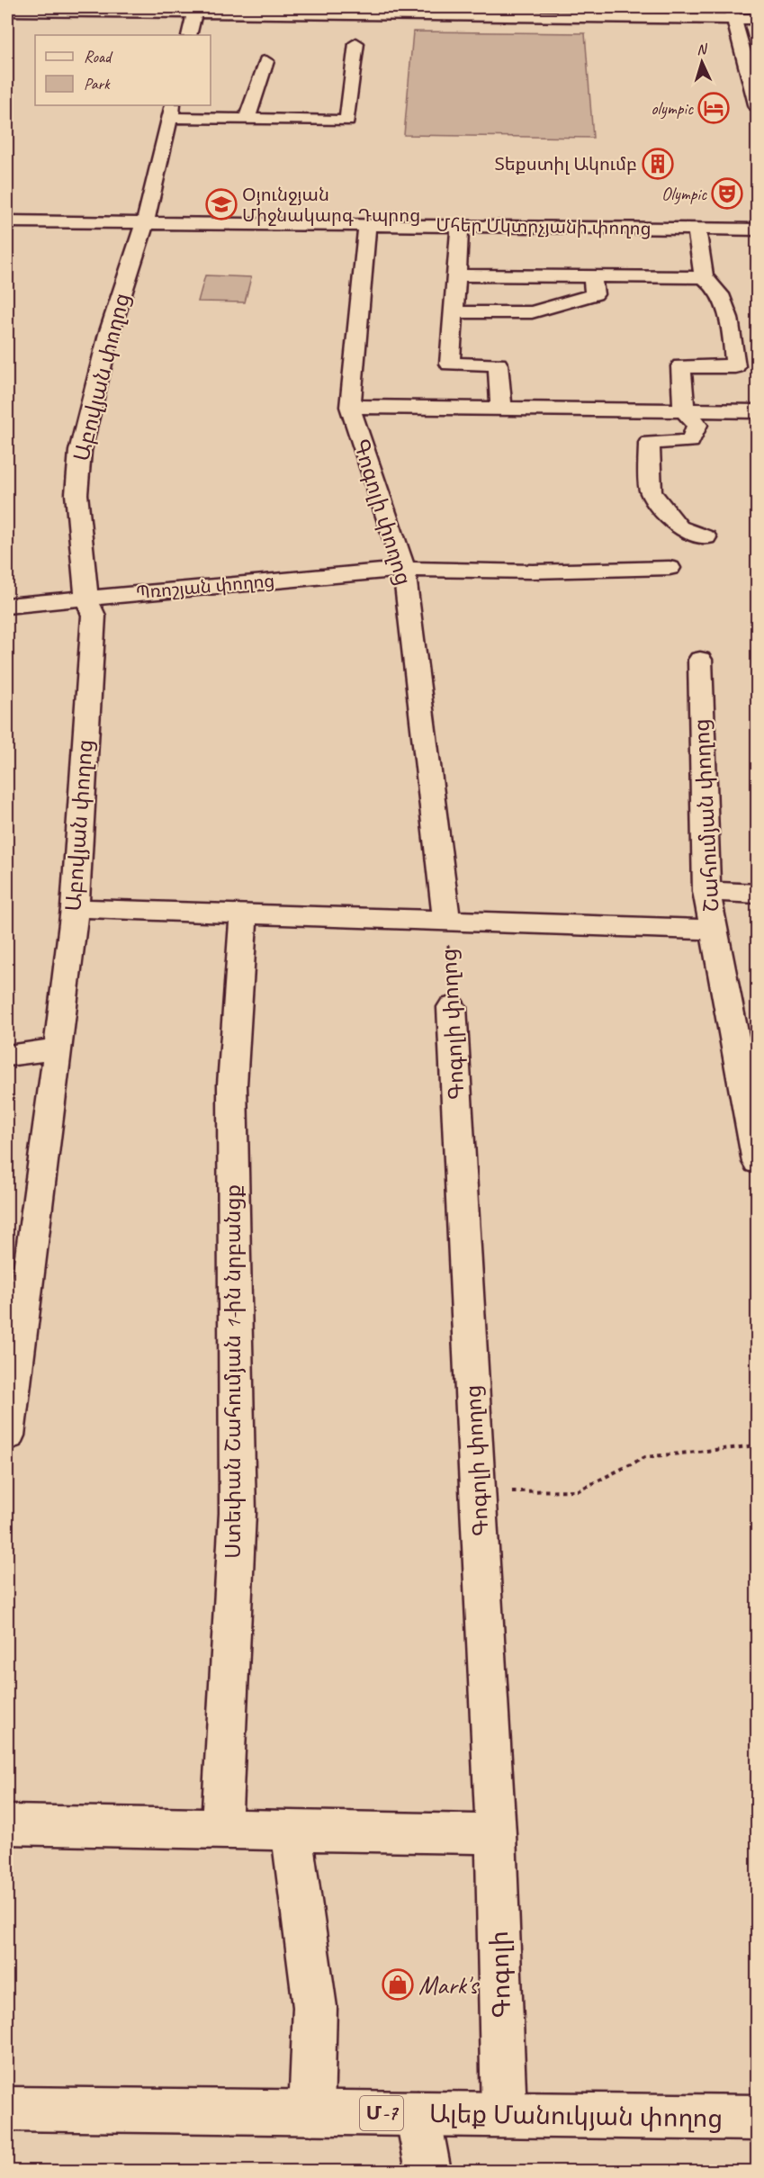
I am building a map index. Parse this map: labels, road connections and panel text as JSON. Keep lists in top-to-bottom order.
{
  "streets": {
    "street": [
      "Մհեր Մկտրչյանի փողոց",
      "Աբովյան փողոց",
      "Գոգոլի փողոց",
      "Պռոշյան փողոց",
      "Շահումյան փողոց",
      "Ստեփան Շահումյան 1-ին նրբանցք",
      "Գոգոլի",
      "Մ-7",
      "Ալեք Մանուկյան փողոց"
    ]
  },
  "crossings": [
    ["Մհեր Մկտրչյանի փողոց", "Աբովյան փողոց"],
    ["Մհեր Մկտրչյանի փողոց", "Գոգոլի փողոց"],
    ["Աբովյան փողոց", "Պռոշյան փողոց"],
    ["Գոգոլի փողոց", "Պռոշյան փողոց"],
    ["Գոգոլի փողոց", "Գոգոլի"],
    ["Գոգոլի", "Ալեք Մանուկյան փողոց"]
  ],
  "places": {
    "hotel": ["olympic"],
    "building": ["Տեքստիլ Ակումբ"],
    "theatre": ["Olympic"],
    "school or university": ["Օյունջյան Միջնակարգ Դպրոց"],
    "shop": ["Mark's"]
  },
  "legend": ["Road", "Park"],
  "north": "top"
}
